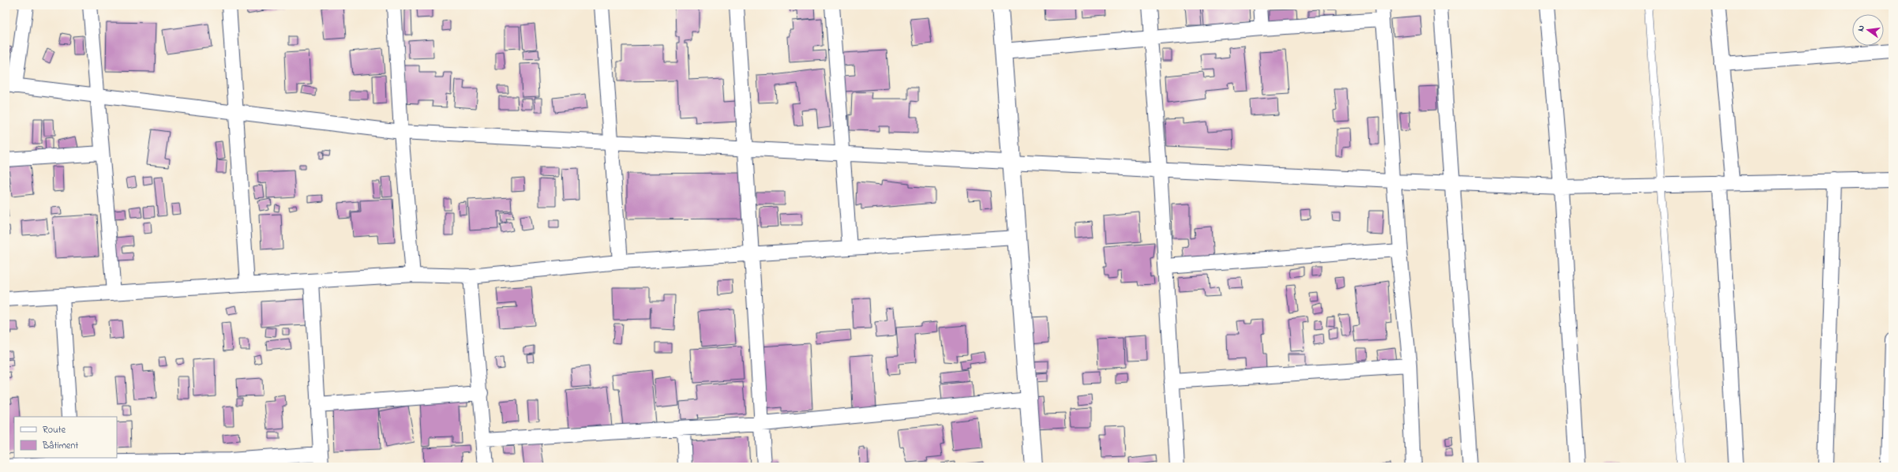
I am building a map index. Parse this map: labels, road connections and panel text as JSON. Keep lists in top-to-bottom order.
{
  "legend": ["Route", "Bâtiment"],
  "north": "left"
}
